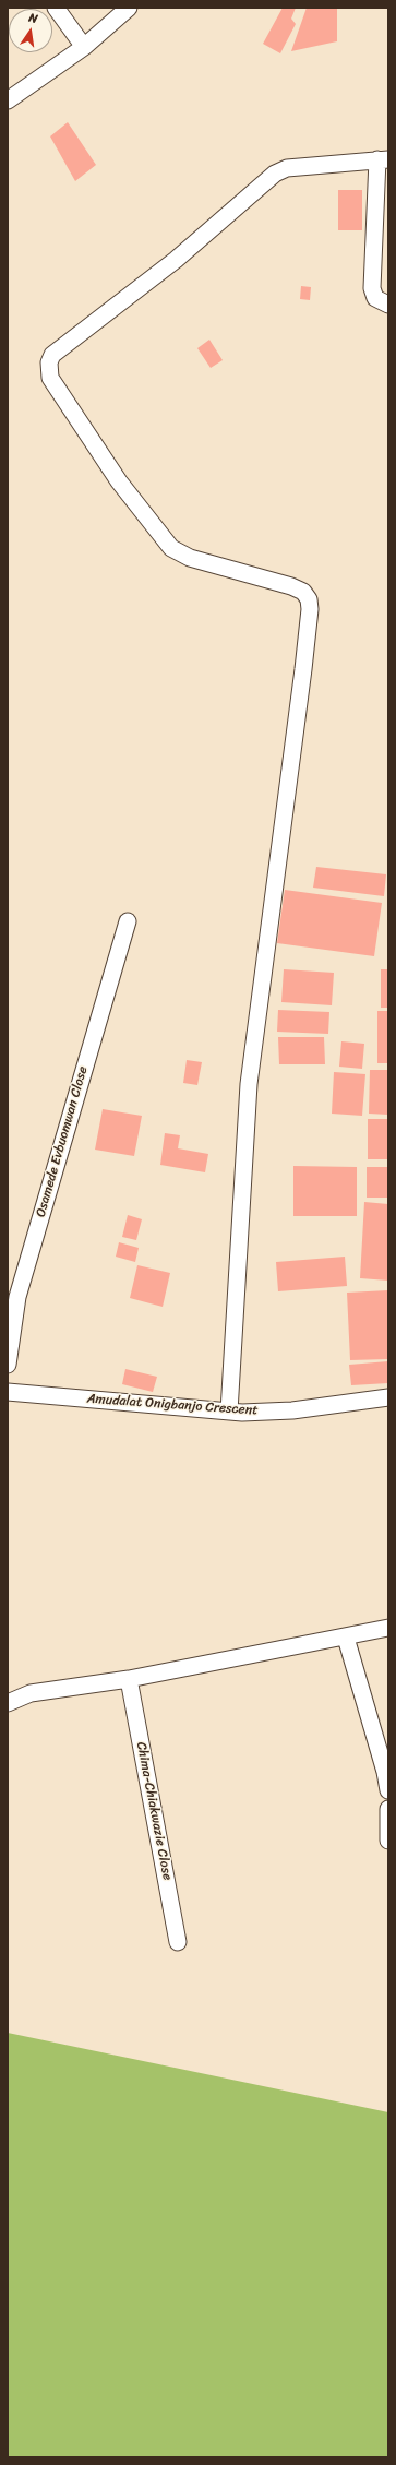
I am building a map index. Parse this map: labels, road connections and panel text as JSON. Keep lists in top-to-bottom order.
{
  "streets": {
    "street": ["Osamede Evbuomwan Close", "Amudalat Onigbanjo Crescent", "Chima-Chiakwazie Close"]
  },
  "north": "top"
}
